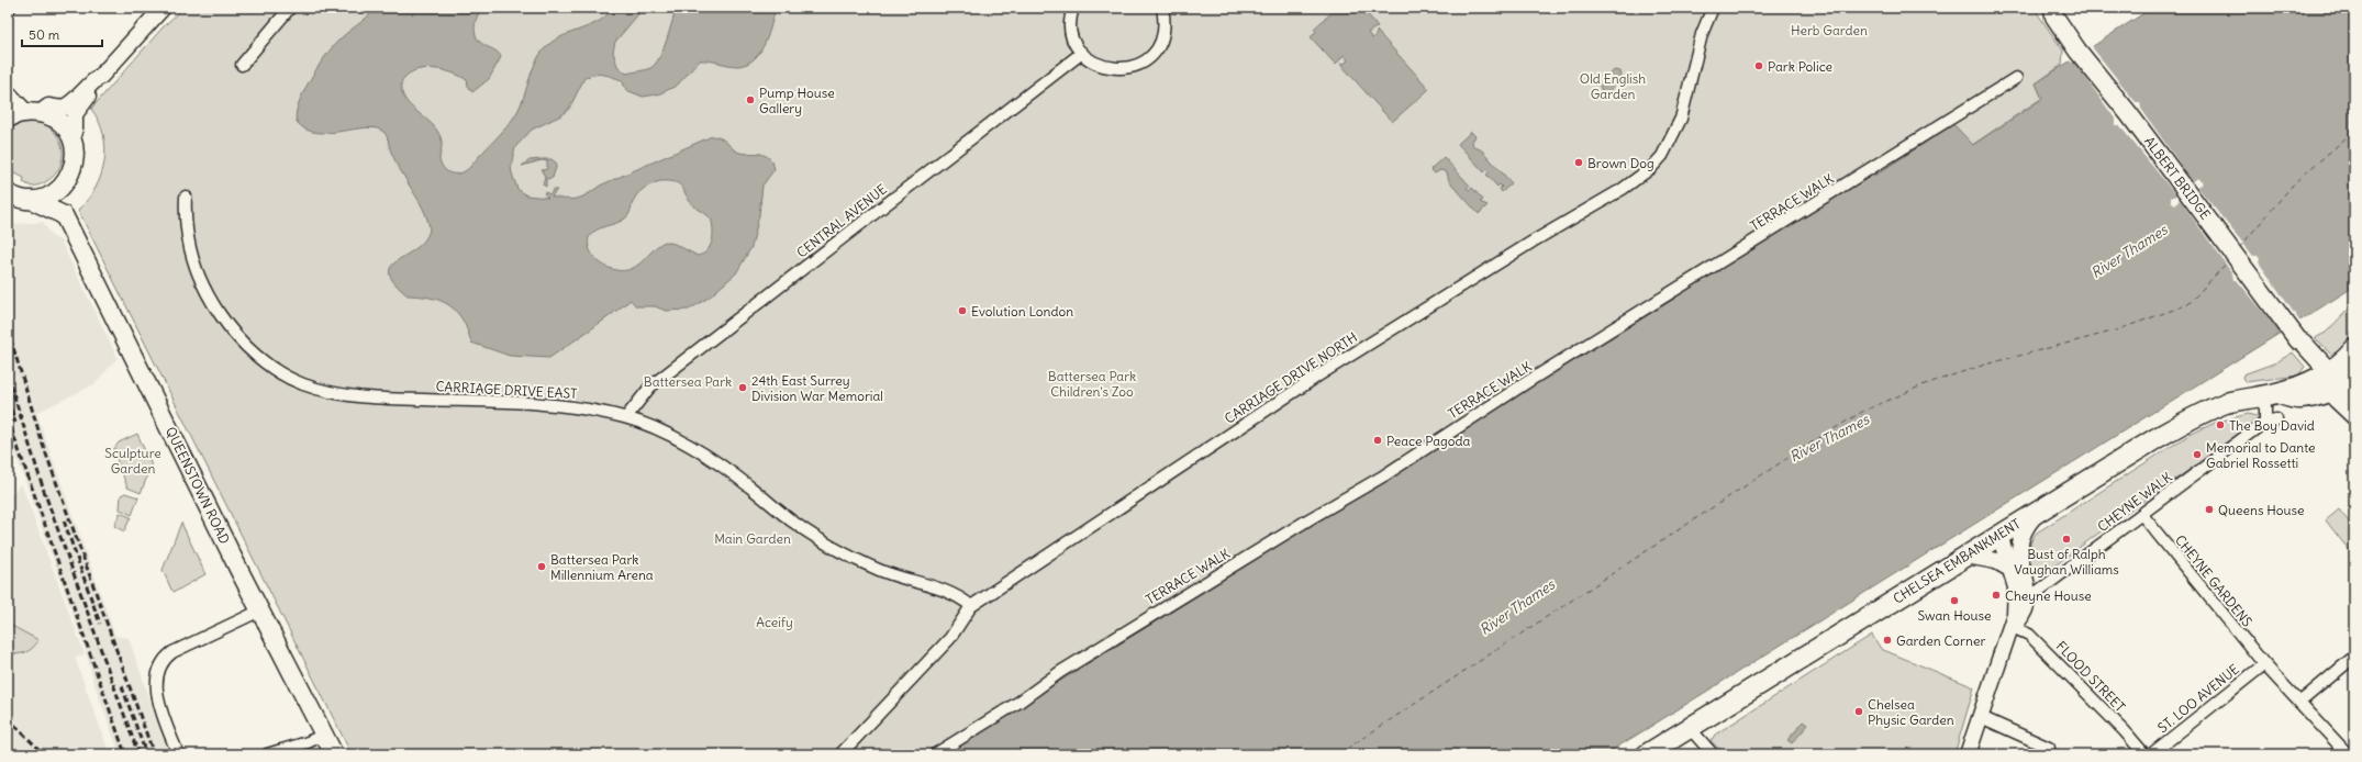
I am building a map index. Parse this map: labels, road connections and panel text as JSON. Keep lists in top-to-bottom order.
{
  "streets": {
    "highway": ["CHELSEA EMBANKMENT"],
    "main road": ["ALBERT BRIDGE", "QUEENSTOWN ROAD"],
    "street": [
      "TERRACE WALK",
      "CENTRAL AVENUE",
      "CARRIAGE DRIVE NORTH",
      "CARRIAGE DRIVE EAST",
      "CHEYNE WALK",
      "CHEYNE GARDENS",
      "FLOOD STREET",
      "ST. LOO AVENUE"
    ]
  },
  "crossings": [
    ["ALBERT BRIDGE", "CHELSEA EMBANKMENT"],
    ["CENTRAL AVENUE", "CARRIAGE DRIVE EAST"],
    ["CARRIAGE DRIVE NORTH", "CARRIAGE DRIVE EAST"],
    ["CHEYNE WALK", "CHELSEA EMBANKMENT"],
    ["CHEYNE WALK", "CHEYNE GARDENS"],
    ["CHEYNE GARDENS", "ST. LOO AVENUE"]
  ],
  "water": ["River Thames"],
  "parks": [
    "Herb Garden",
    "Old English Garden",
    "Battersea Park Children's Zoo",
    "Battersea Park",
    "Sculpture Garden",
    "Main Garden",
    "Aceify"
  ],
  "places": [
    "Park Police",
    "Pump House Gallery",
    "Brown Dog",
    "Evolution London",
    "24th East Surrey Division War Memorial",
    "The Boy David",
    "Peace Pagoda",
    "Memorial to Dante Gabriel Rossetti",
    "Queens House",
    "Bust of Ralph Vaughan Williams",
    "Battersea Park Millennium Arena",
    "Cheyne House",
    "Swan House",
    "Garden Corner",
    "Chelsea Physic Garden"
  ],
  "scale_bar": "50 m"
}
